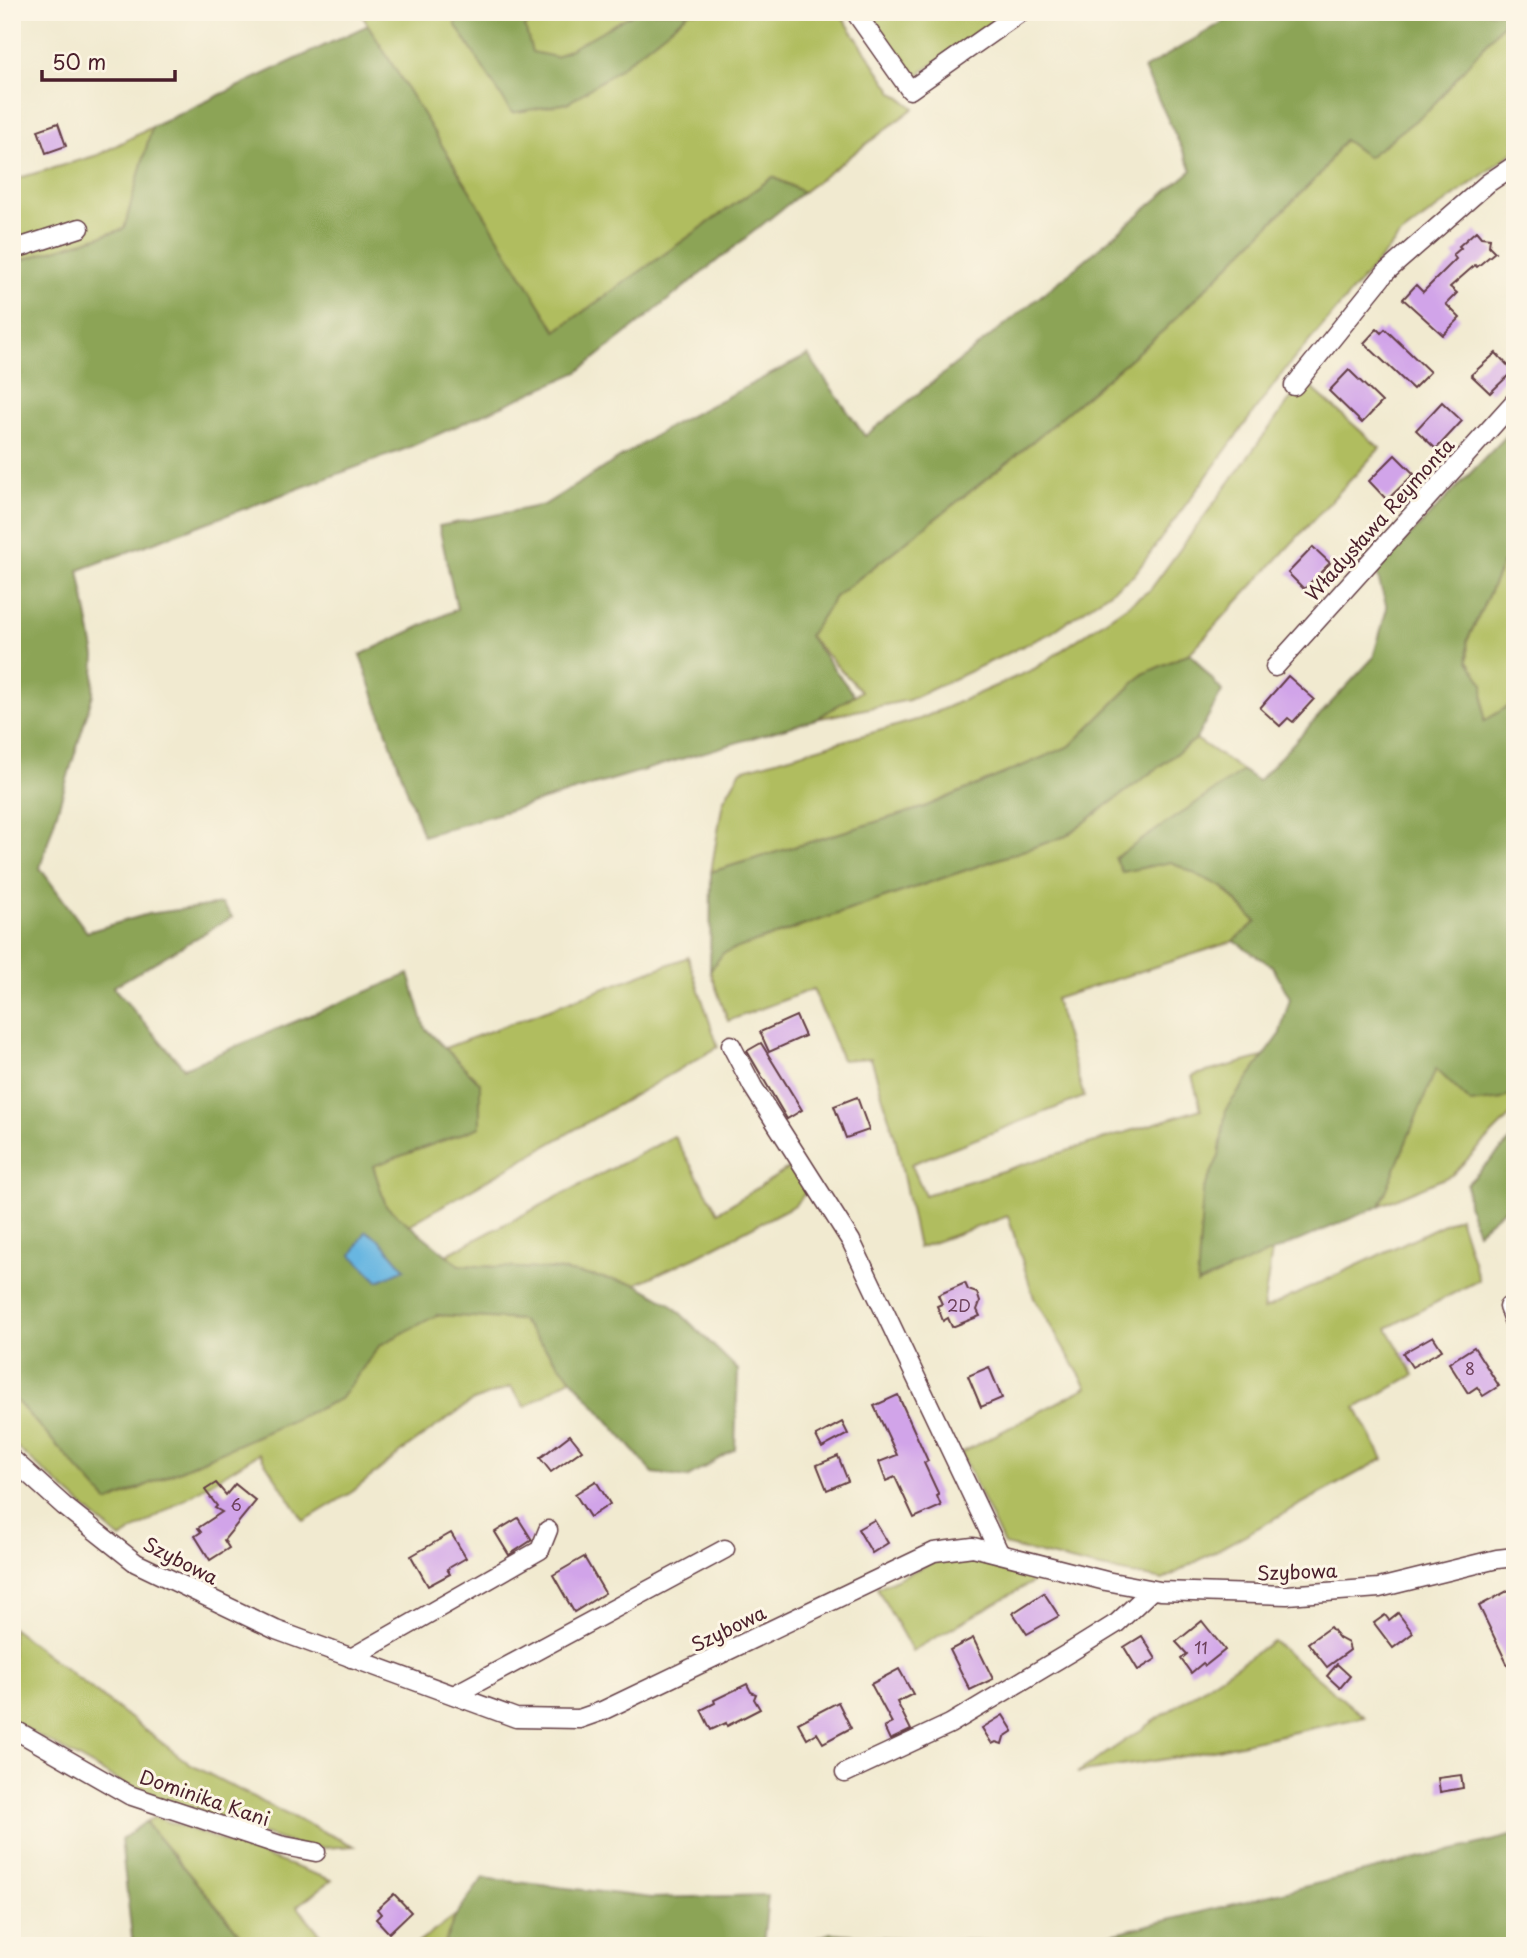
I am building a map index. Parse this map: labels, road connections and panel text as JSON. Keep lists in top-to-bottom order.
{
  "streets": {
    "street": ["Władysława Reymonta", "Szybowa", "Dominika Kani"]
  },
  "house_numbers": [
    "2D",
    "8",
    "6",
    "11"
  ],
  "scale_bar": "50 m"
}
